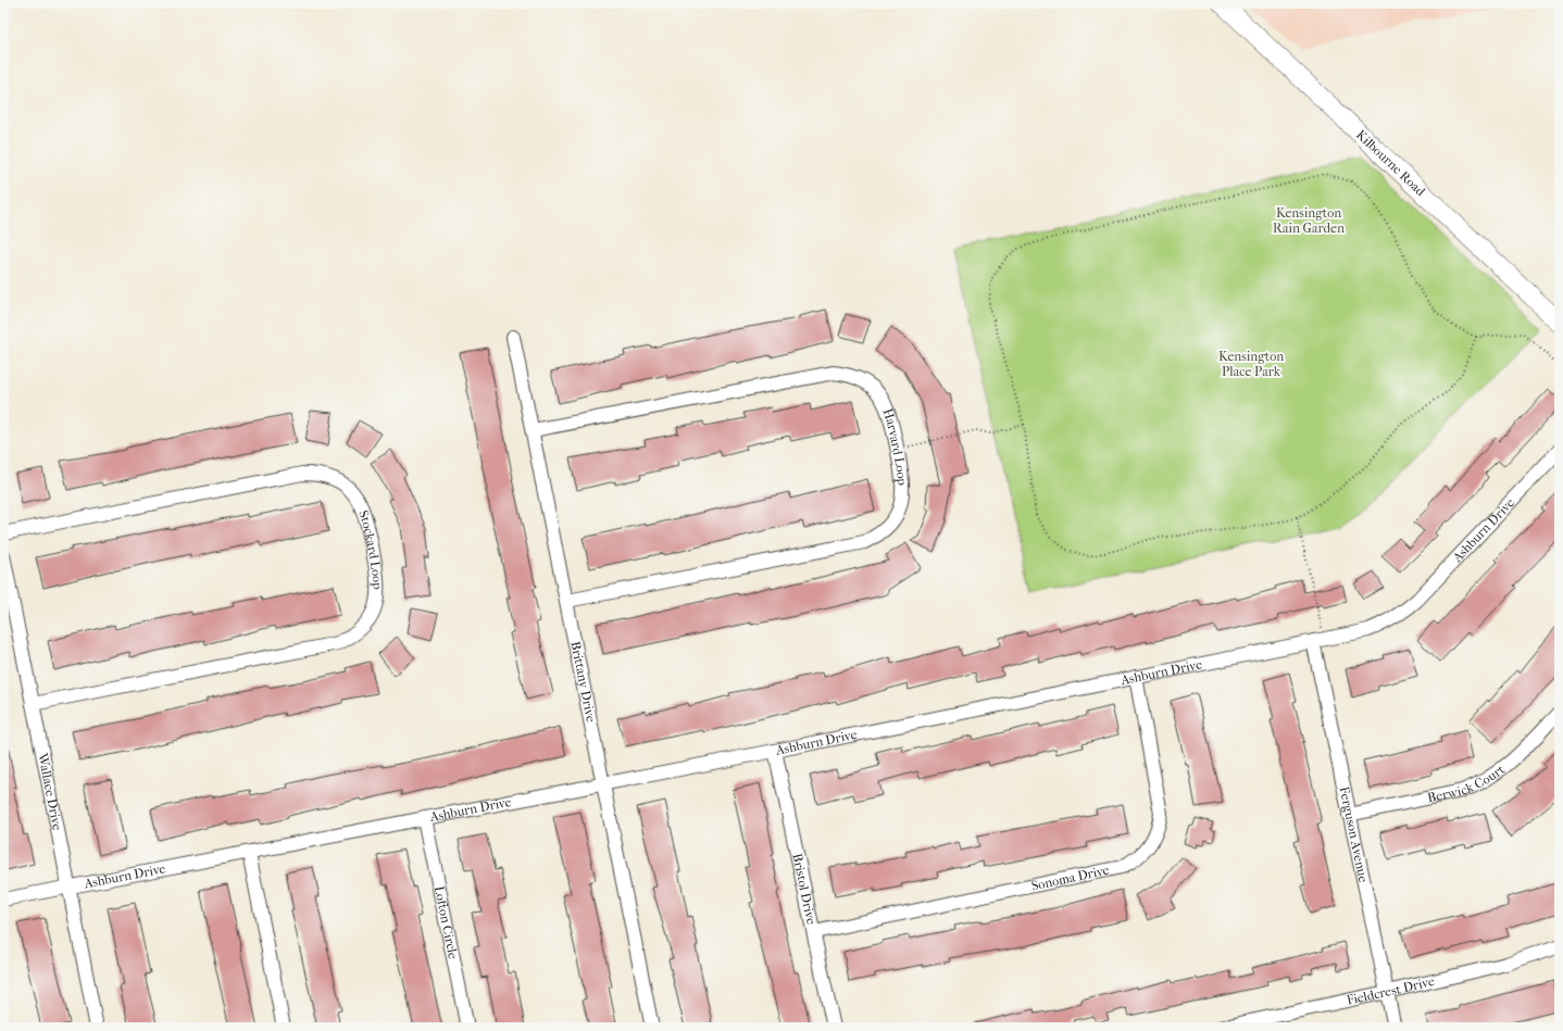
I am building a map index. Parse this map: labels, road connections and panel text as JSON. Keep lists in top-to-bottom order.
{
  "streets": {
    "main road": ["Kilbourne Road"],
    "street": [
      "Harvard Loop",
      "Ashburn Drive",
      "Stockard Loop",
      "Brittany Drive",
      "Berwick Court",
      "Wallace Drive",
      "Ferguson Avenue",
      "Sonoma Drive",
      "Bristol Drive",
      "Lofton Circle",
      "Fieldcrest Drive"
    ]
  },
  "crossings": [
    ["Harvard Loop", "Brittany Drive"],
    ["Ashburn Drive", "Brittany Drive"],
    ["Ashburn Drive", "Wallace Drive"],
    ["Ashburn Drive", "Ferguson Avenue"],
    ["Ashburn Drive", "Sonoma Drive"],
    ["Ashburn Drive", "Bristol Drive"],
    ["Ashburn Drive", "Lofton Circle"],
    ["Stockard Loop", "Wallace Drive"],
    ["Berwick Court", "Ferguson Avenue"],
    ["Ferguson Avenue", "Fieldcrest Drive"],
    ["Sonoma Drive", "Bristol Drive"]
  ],
  "parks": ["Kensington Rain Garden", "Kensington Place Park"]
}
